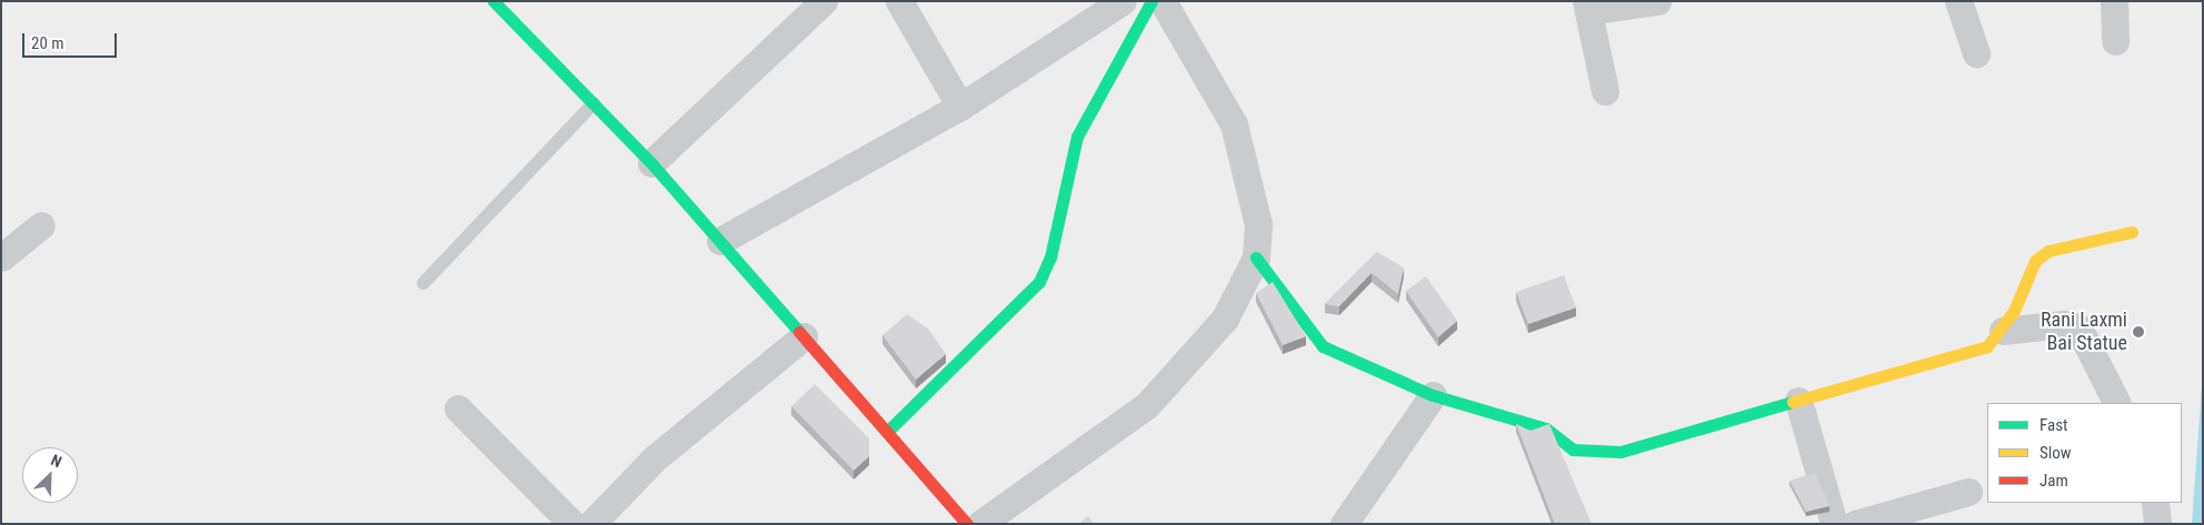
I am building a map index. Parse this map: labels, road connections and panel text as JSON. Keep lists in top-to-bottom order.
{
  "places": ["Rani Laxmi Bai Statue"],
  "legend": ["Fast", "Slow", "Jam"],
  "scale_bar": "20 m",
  "north": "top right"
}
